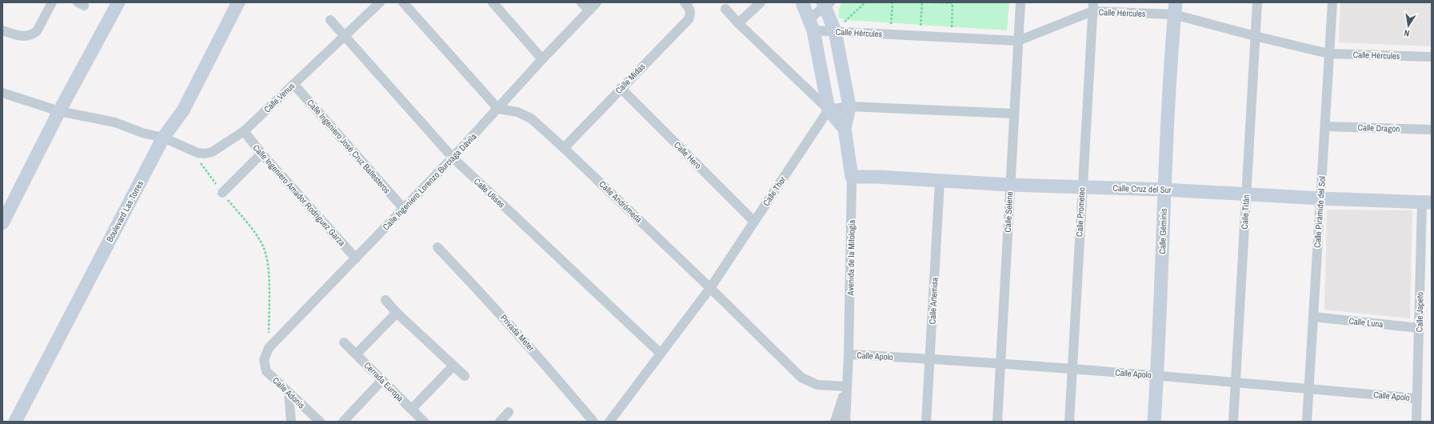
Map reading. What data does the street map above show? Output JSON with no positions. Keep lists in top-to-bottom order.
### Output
{
  "streets": {
    "street": [
      "Calle Hércules",
      "Calle Midas",
      "Calle Venus",
      "Calle Dragón",
      "Calle Ingeniero José Cruz Ballesteros",
      "Calle Hero",
      "Calle Ingeniero Lorenzo Burciaga Dávila",
      "Calle Cruz del Sur",
      "Calle Thor",
      "Calle Ulises",
      "Calle Ingeniero Amador Rodríguez Garza",
      "Calle Andrómeda",
      "Boulevard Las Torres",
      "Calle Selene",
      "Calle Prometeo",
      "Calle Titán",
      "Calle Pirámide del Sol",
      "Calle Géminis",
      "Avenida de la Mitología",
      "Calle Artemisa",
      "Calle Japeto",
      "Calle Luna",
      "Privada Meter",
      "Calle Apolo",
      "Cerrada Europa",
      "Calle Adonis"
    ]
  },
  "crossings": [
    ["Calle Hércules", "Calle Selene"],
    ["Calle Hércules", "Calle Prometeo"],
    ["Calle Hércules", "Calle Titán"],
    ["Calle Hércules", "Calle Pirámide del Sol"],
    ["Calle Hércules", "Calle Géminis"],
    ["Calle Hércules", "Avenida de la Mitología"],
    ["Calle Midas", "Calle Hero"],
    ["Calle Midas", "Calle Andrómeda"],
    ["Calle Venus", "Calle Ingeniero José Cruz Ballesteros"],
    ["Calle Venus", "Calle Ulises"],
    ["Calle Venus", "Calle Ingeniero Amador Rodríguez Garza"],
    ["Calle Venus", "Boulevard Las Torres"],
    ["Calle Dragón", "Calle Pirámide del Sol"],
    ["Calle Ingeniero José Cruz Ballesteros", "Calle Ingeniero Lorenzo Burciaga Dávila"],
    ["Calle Hero", "Calle Thor"],
    ["Calle Ingeniero Lorenzo Burciaga Dávila", "Calle Ulises"],
    ["Calle Ingeniero Lorenzo Burciaga Dávila", "Calle Ingeniero Amador Rodríguez Garza"],
    ["Calle Ingeniero Lorenzo Burciaga Dávila", "Calle Andrómeda"],
    ["Calle Ingeniero Lorenzo Burciaga Dávila", "Calle Adonis"],
    ["Calle Cruz del Sur", "Calle Selene"],
    ["Calle Cruz del Sur", "Calle Prometeo"],
    ["Calle Cruz del Sur", "Calle Titán"],
    ["Calle Cruz del Sur", "Calle Pirámide del Sol"],
    ["Calle Cruz del Sur", "Calle Géminis"],
    ["Calle Cruz del Sur", "Avenida de la Mitología"],
    ["Calle Cruz del Sur", "Calle Artemisa"],
    ["Calle Cruz del Sur", "Calle Japeto"],
    ["Calle Thor", "Calle Ulises"],
    ["Calle Thor", "Calle Andrómeda"],
    ["Calle Andrómeda", "Avenida de la Mitología"],
    ["Calle Selene", "Calle Apolo"],
    ["Calle Prometeo", "Calle Apolo"],
    ["Calle Titán", "Calle Apolo"],
    ["Calle Pirámide del Sol", "Calle Luna"],
    ["Calle Pirámide del Sol", "Calle Apolo"],
    ["Calle Géminis", "Calle Apolo"],
    ["Avenida de la Mitología", "Calle Apolo"],
    ["Calle Artemisa", "Calle Apolo"],
    ["Calle Japeto", "Calle Luna"],
    ["Calle Japeto", "Calle Apolo"]
  ],
  "north": "bottom"
}
